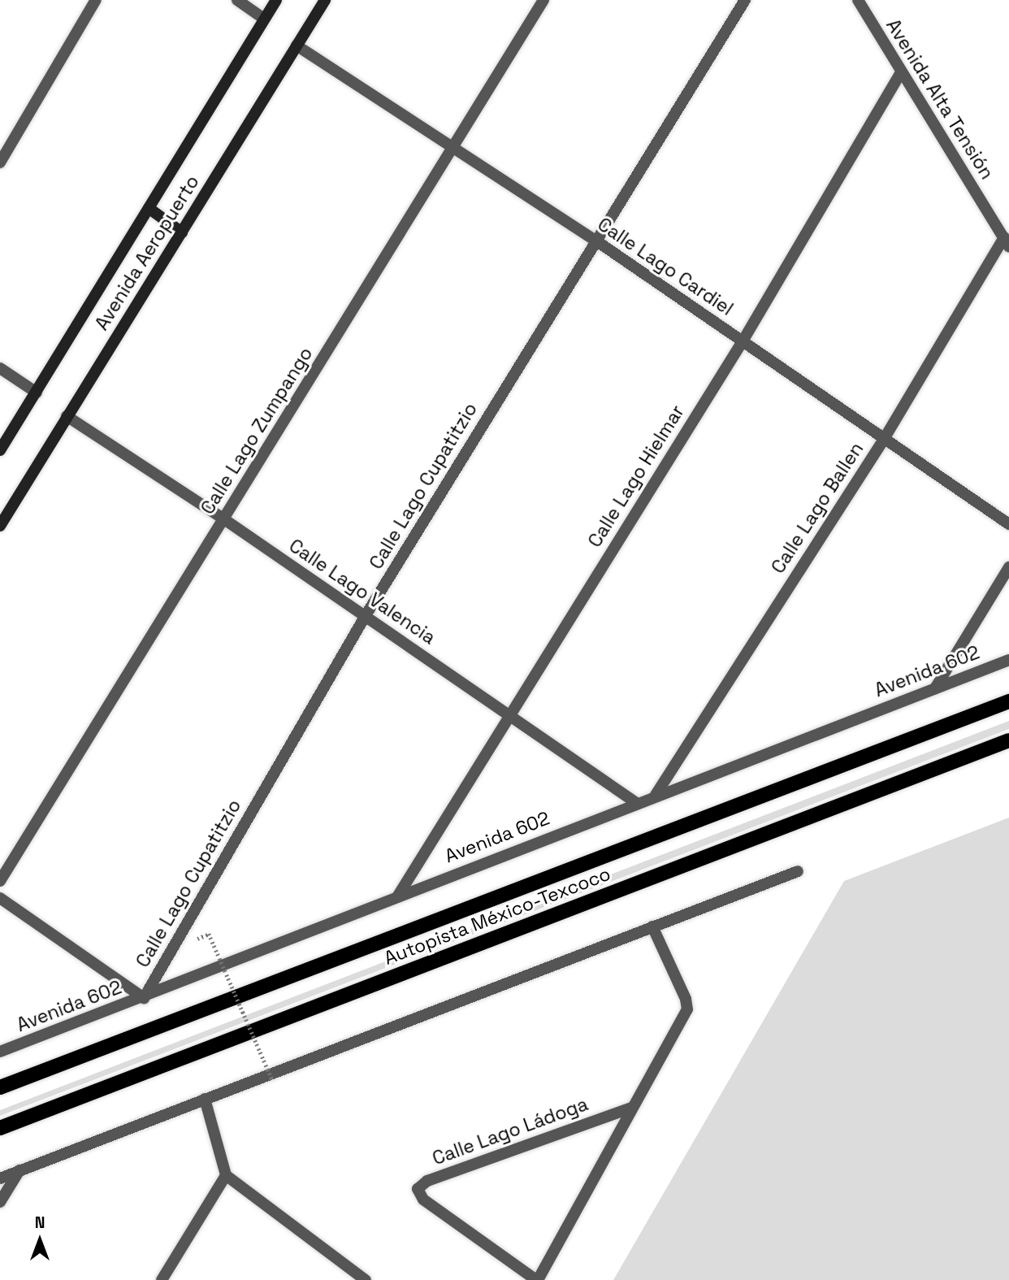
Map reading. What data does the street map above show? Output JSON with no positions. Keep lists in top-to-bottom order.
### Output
{
  "streets": {
    "main road": ["Avenida Aeropuerto", "Autopista México-Texcoco"],
    "street": [
      "Avenida Alta Tensión",
      "Calle Lago Cardiel",
      "Calle Lago Zumpango",
      "Calle Lago Hielmar",
      "Calle Lago Cupatitzio",
      "Calle Lago Ballen",
      "Calle Lago Valencia",
      "Avenida 602",
      "Calle Lago Ládoga"
    ]
  },
  "crossings": [
    ["Avenida Alta Tensión", "Calle Lago Hielmar"],
    ["Avenida Alta Tensión", "Calle Lago Ballen"],
    ["Avenida Aeropuerto", "Calle Lago Cardiel"],
    ["Avenida Aeropuerto", "Calle Lago Valencia"],
    ["Calle Lago Cardiel", "Calle Lago Zumpango"],
    ["Calle Lago Cardiel", "Calle Lago Hielmar"],
    ["Calle Lago Cardiel", "Calle Lago Cupatitzio"],
    ["Calle Lago Cardiel", "Calle Lago Ballen"],
    ["Calle Lago Zumpango", "Calle Lago Valencia"],
    ["Calle Lago Hielmar", "Calle Lago Valencia"],
    ["Calle Lago Hielmar", "Avenida 602"],
    ["Calle Lago Cupatitzio", "Calle Lago Valencia"],
    ["Calle Lago Cupatitzio", "Avenida 602"],
    ["Calle Lago Ballen", "Avenida 602"],
    ["Calle Lago Valencia", "Avenida 602"]
  ],
  "north": "top"
}
